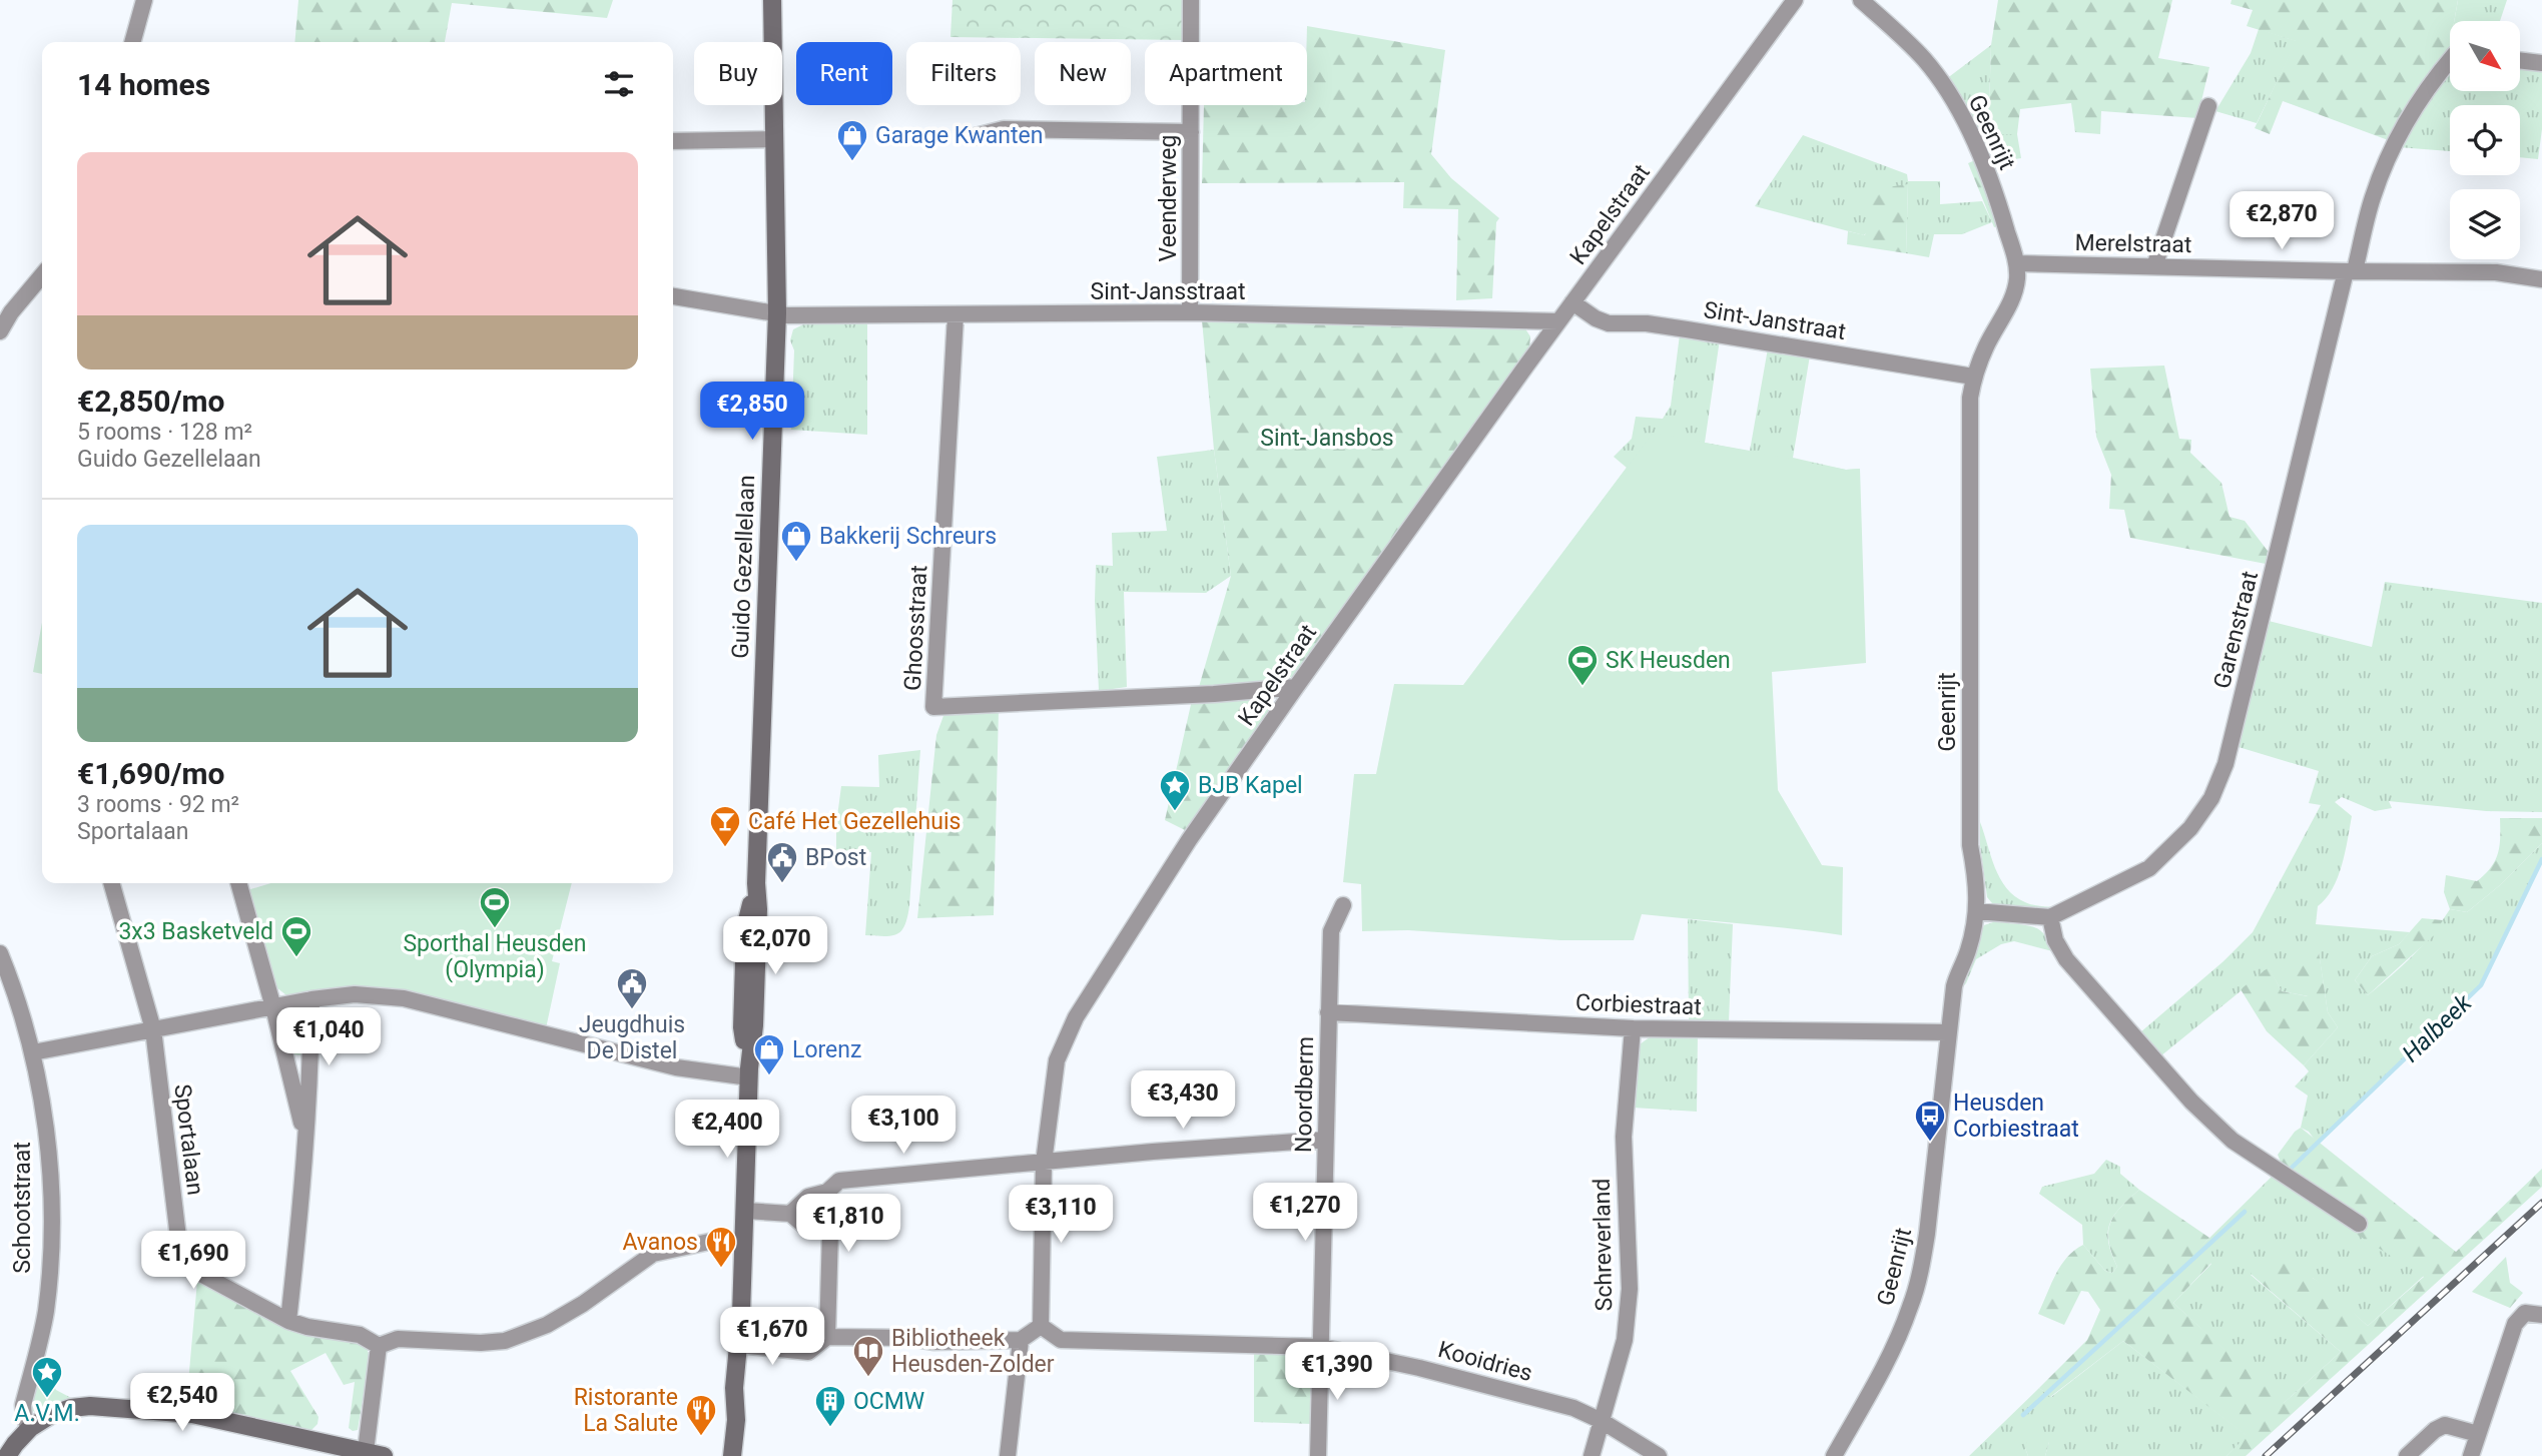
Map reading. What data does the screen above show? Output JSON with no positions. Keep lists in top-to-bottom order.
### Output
{
  "streets": {
    "main road": ["Guido Gezellelaan"],
    "street": [
      "Geenrijt",
      "Veenderweg",
      "Kapelstraat",
      "Merelstraat",
      "Sint-Jansstraat",
      "Sint-Janstraat",
      "Ghoosstraat",
      "Garenstraat",
      "Corbiestraat",
      "Noordberm",
      "Sportalaan",
      "Schootstraat",
      "Schreverland",
      "Kooidries"
    ]
  },
  "crossings": [
    ["Geenrijt", "Merelstraat"],
    ["Geenrijt", "Sint-Janstraat"],
    ["Geenrijt", "Corbiestraat"],
    ["Veenderweg", "Sint-Jansstraat"],
    ["Kapelstraat", "Sint-Jansstraat"],
    ["Kapelstraat", "Sint-Janstraat"],
    ["Kapelstraat", "Ghoosstraat"],
    ["Kapelstraat", "Kooidries"],
    ["Merelstraat", "Garenstraat"],
    ["Sint-Jansstraat", "Guido Gezellelaan"],
    ["Sint-Jansstraat", "Ghoosstraat"],
    ["Corbiestraat", "Noordberm"],
    ["Corbiestraat", "Schreverland"],
    ["Noordberm", "Kooidries"],
    ["Schreverland", "Kooidries"]
  ],
  "water": ["Halbeek"],
  "parks": ["Sint-Jansbos"],
  "places": {
    "shop": ["Garage Kwanten", "Bakkerij Schreurs", "Lorenz"],
    "sports": ["SK Heusden", "Sporthal Heusden (Olympia)", "3x3 Basketveld"],
    "place": ["BJB Kapel", "A.V.M."],
    "bar": ["Café Het Gezellehuis"],
    "public building": ["BPost", "Jeugdhuis De Distel"],
    "bus stop": ["Heusden Corbiestraat"],
    "restaurant": ["Avanos", "Ristorante La Salute"],
    "library": ["Bibliotheek Heusden-Zolder"],
    "building": ["OCMW"]
  },
  "north": "bottom right",
  "page": {
    "chip": [
      "Buy",
      "Rent",
      "Filters",
      "New",
      "Apartment"
    ],
    "heading": "14 homes",
    "list": [
      {
        "name": "€2,850/mo",
        "note": "5 rooms · 128 m² · Guido Gezellelaan"
      },
      {
        "name": "€1,690/mo",
        "note": "3 rooms · 92 m² · Sportalaan"
      }
    ],
    "price": [
      "€2,870",
      "€2,850",
      "€2,070",
      "€1,040",
      "€3,430",
      "€3,100",
      "€2,400",
      "€1,270",
      "€3,110",
      "€1,810",
      "€1,690",
      "€1,670",
      "€1,390",
      "€2,540"
    ]
  }
}
